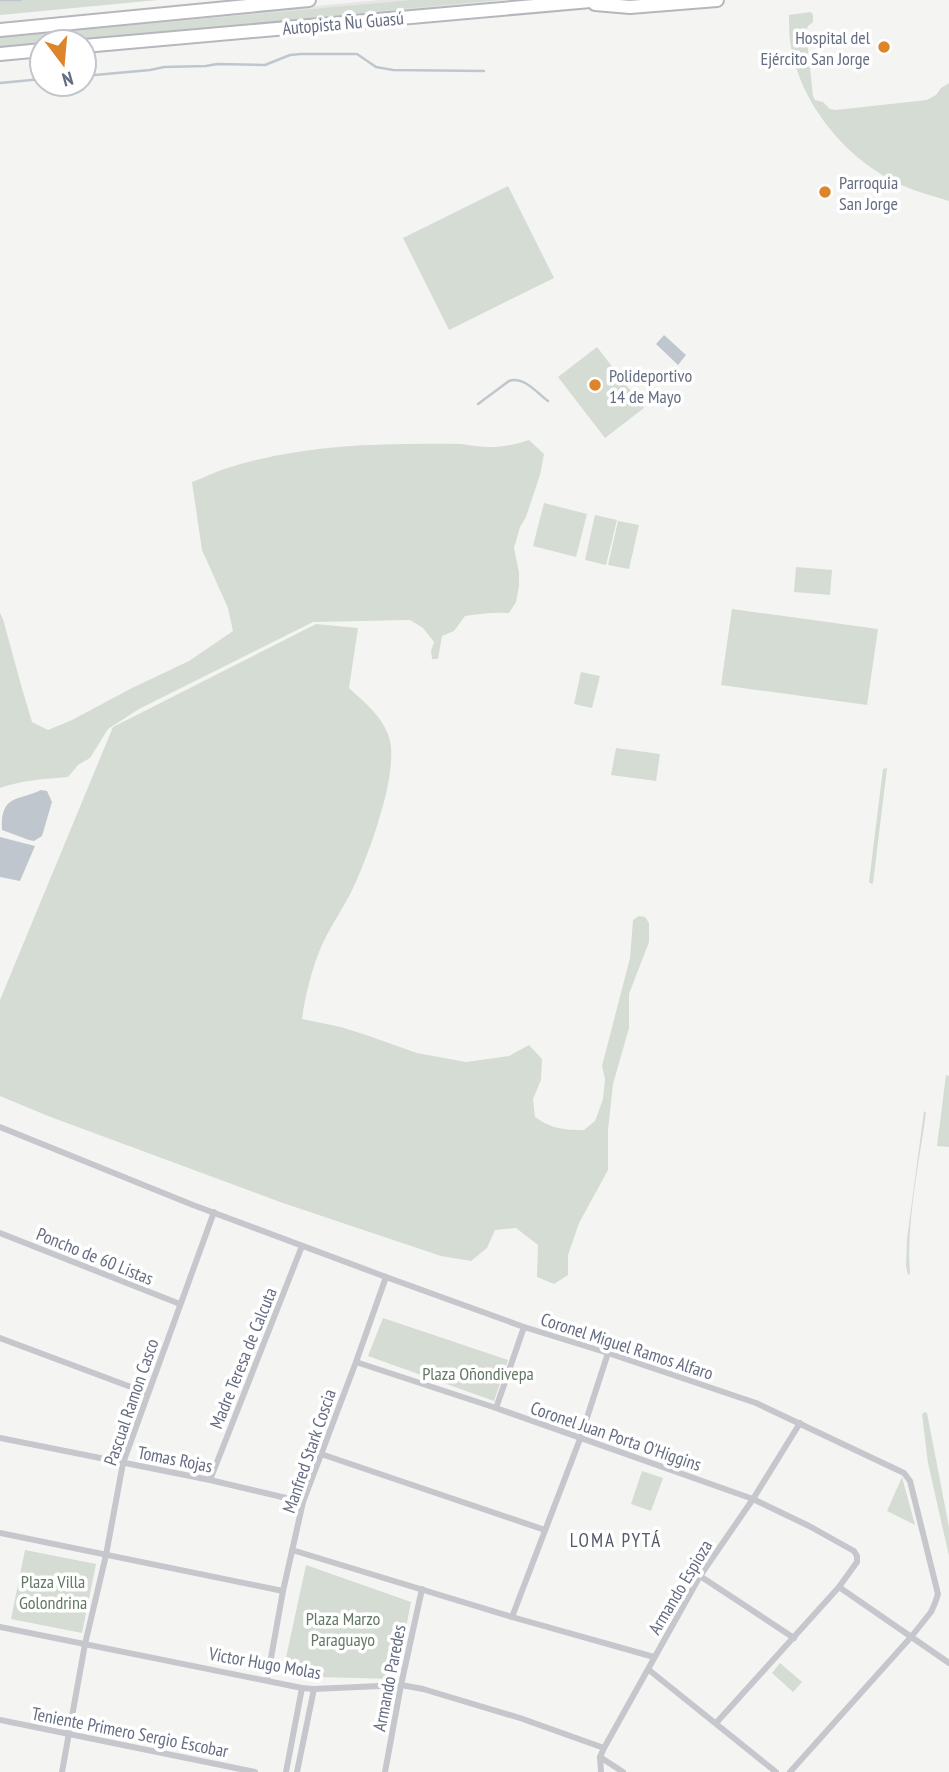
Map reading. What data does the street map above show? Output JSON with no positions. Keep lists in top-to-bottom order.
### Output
{
  "streets": {
    "highway": ["Autopista Ñu Guasú"],
    "street": [
      "Poncho de 60 Listas",
      "Coronel Miguel Ramos Alfaro",
      "Madre Teresa de Calcuta",
      "Pascual Ramon Casco",
      "Coronel Juan Porta O'Higgins",
      "Manfred Stark Coscia",
      "Tomas Rojas",
      "Armando Espioza",
      "Victor Hugo Molas",
      "Armando Paredes",
      "Teniente Primero Sergio Escobar"
    ]
  },
  "crossings": [
    ["Poncho de 60 Listas", "Pascual Ramon Casco"],
    ["Coronel Miguel Ramos Alfaro", "Madre Teresa de Calcuta"],
    ["Coronel Miguel Ramos Alfaro", "Pascual Ramon Casco"],
    ["Coronel Miguel Ramos Alfaro", "Manfred Stark Coscia"],
    ["Coronel Miguel Ramos Alfaro", "Armando Espioza"],
    ["Madre Teresa de Calcuta", "Tomas Rojas"],
    ["Pascual Ramon Casco", "Tomas Rojas"],
    ["Pascual Ramon Casco", "Victor Hugo Molas"],
    ["Pascual Ramon Casco", "Teniente Primero Sergio Escobar"],
    ["Coronel Juan Porta O'Higgins", "Manfred Stark Coscia"],
    ["Coronel Juan Porta O'Higgins", "Armando Espioza"],
    ["Manfred Stark Coscia", "Tomas Rojas"],
    ["Manfred Stark Coscia", "Victor Hugo Molas"],
    ["Armando Espioza", "Victor Hugo Molas"],
    ["Victor Hugo Molas", "Armando Paredes"]
  ],
  "districts": ["LOMA PYTÁ"],
  "parks": ["Plaza Oñondivepa", "Plaza Villa Golondrina", "Plaza Marzo Paraguayo"],
  "places": ["Hospital del Ejército San Jorge", "Parroquia San Jorge", "Polideportivo 14 de Mayo"],
  "north": "bottom"
}
